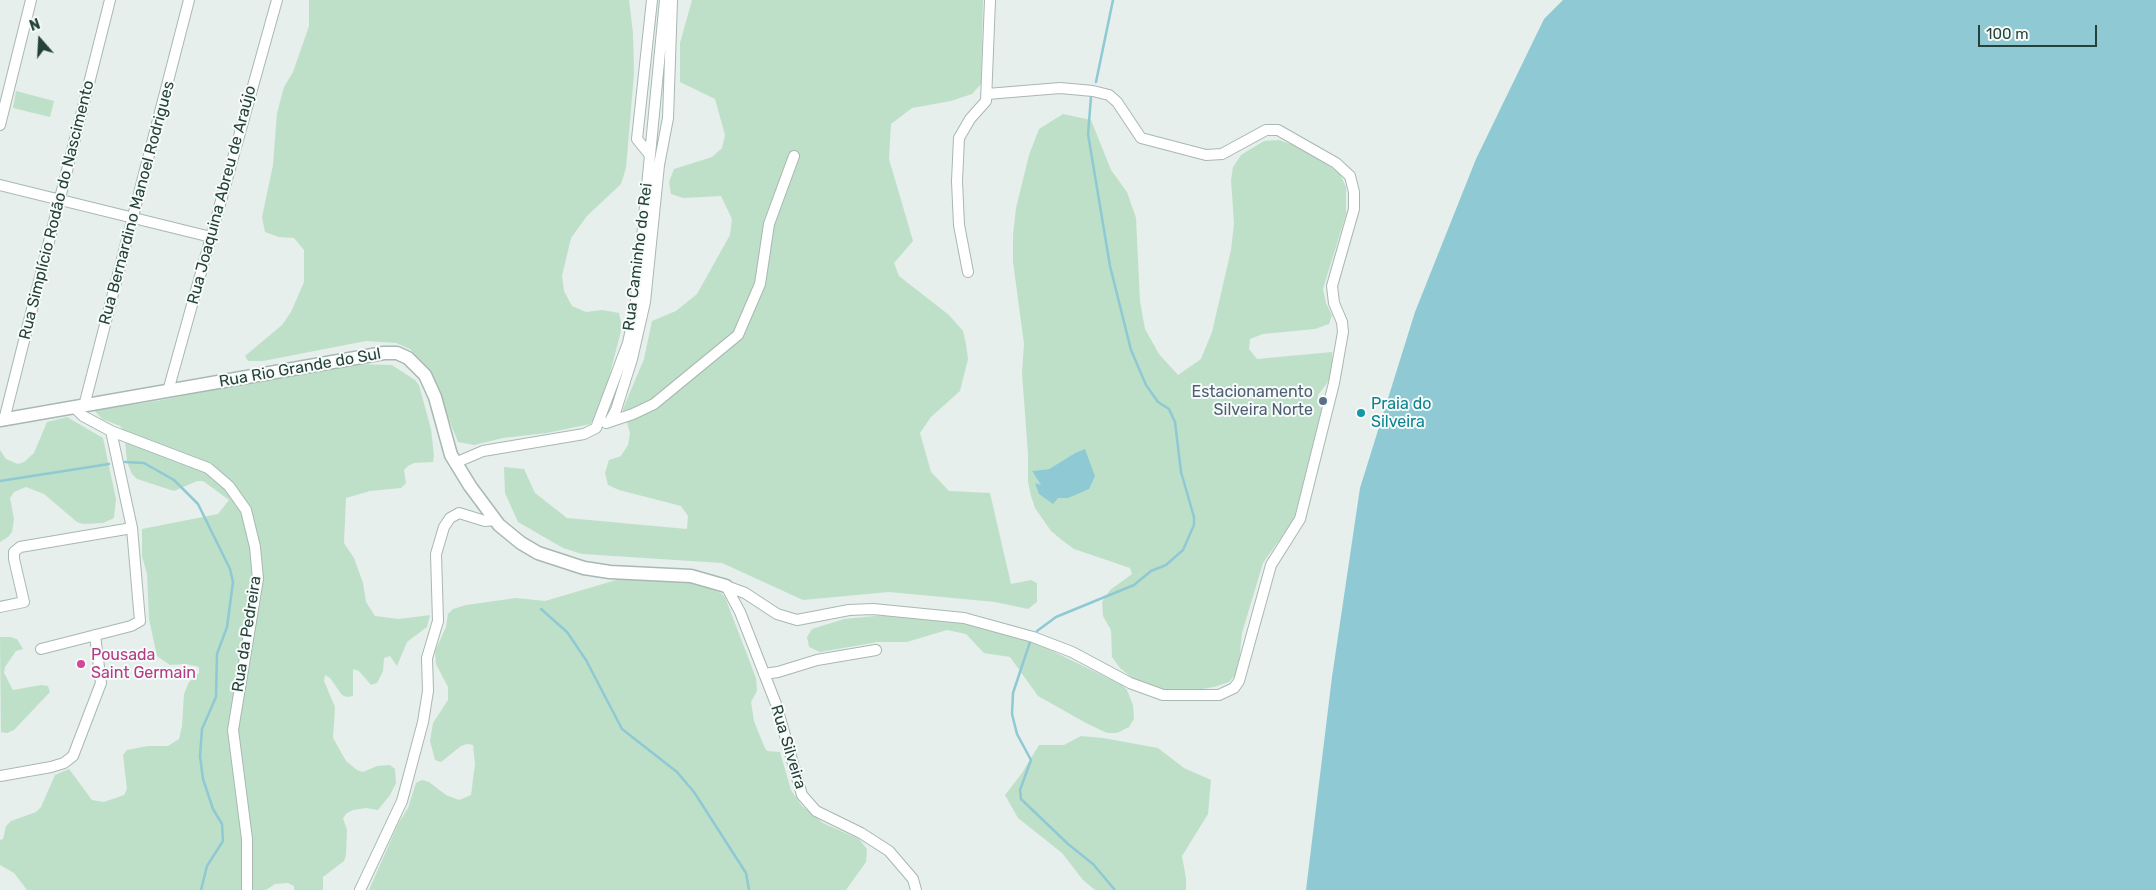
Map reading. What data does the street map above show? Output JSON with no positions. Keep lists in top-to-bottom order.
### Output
{
  "streets": {
    "street": [
      "Rua Joaquina Abreu de Araújo",
      "Rua Bernardino Manoel Rodrigues",
      "Rua Simplício Rodão do Nascimento",
      "Rua Caminho do Rei",
      "Rua Rio Grande do Sul",
      "Rua da Pedreira",
      "Rua Silveira"
    ]
  },
  "crossings": [
    ["Rua Joaquina Abreu de Araújo", "Rua Rio Grande do Sul"],
    ["Rua Bernardino Manoel Rodrigues", "Rua Rio Grande do Sul"],
    ["Rua Bernardino Manoel Rodrigues", "Rua da Pedreira"],
    ["Rua Simplício Rodão do Nascimento", "Rua Rio Grande do Sul"],
    ["Rua Rio Grande do Sul", "Rua da Pedreira"],
    ["Rua Rio Grande do Sul", "Rua Silveira"]
  ],
  "places": ["Estacionamento Silveira Norte", "Praia do Silveira", "Pousada Saint Germain"],
  "scale_bar": "100 m",
  "north": "top"
}
